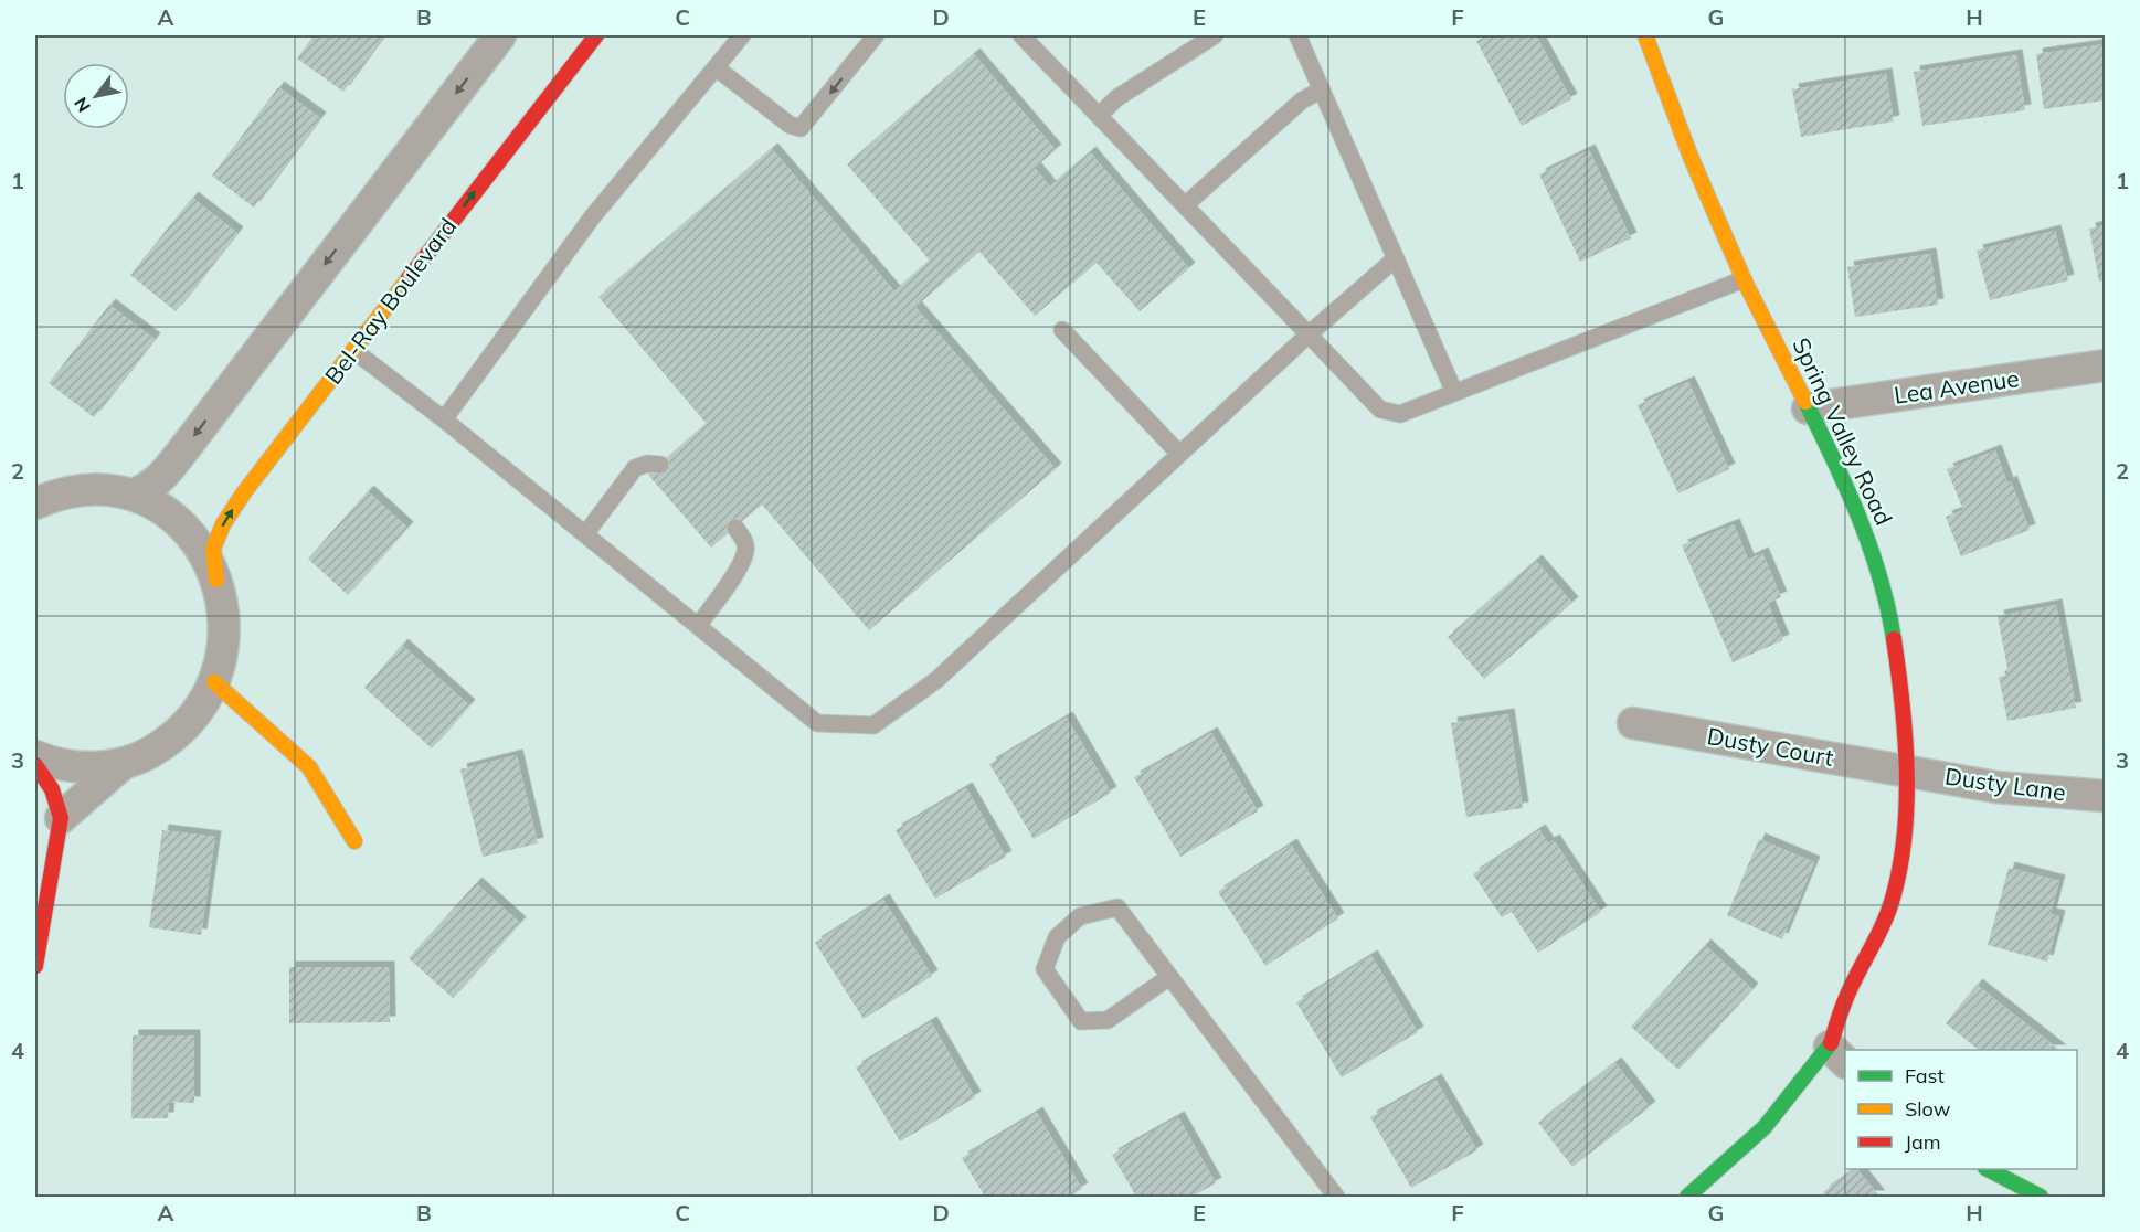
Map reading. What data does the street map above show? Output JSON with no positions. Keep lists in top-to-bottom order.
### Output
{
  "streets": {
    "street": [
      "Bel-Ray Boulevard",
      "Lea Avenue",
      "Spring Valley Road",
      "Dusty Court",
      "Dusty Lane"
    ]
  },
  "crossings": [
    ["Lea Avenue", "Spring Valley Road"],
    ["Spring Valley Road", "Dusty Court"],
    ["Spring Valley Road", "Dusty Lane"],
    ["Dusty Court", "Dusty Lane"]
  ],
  "legend": ["Fast", "Slow", "Jam"],
  "north": "bottom left",
  "grid": {
    "columns": [
      "A",
      "B",
      "C",
      "D",
      "E",
      "F",
      "G",
      "H"
    ],
    "rows": [
      "1",
      "2",
      "3",
      "4"
    ]
  }
}
